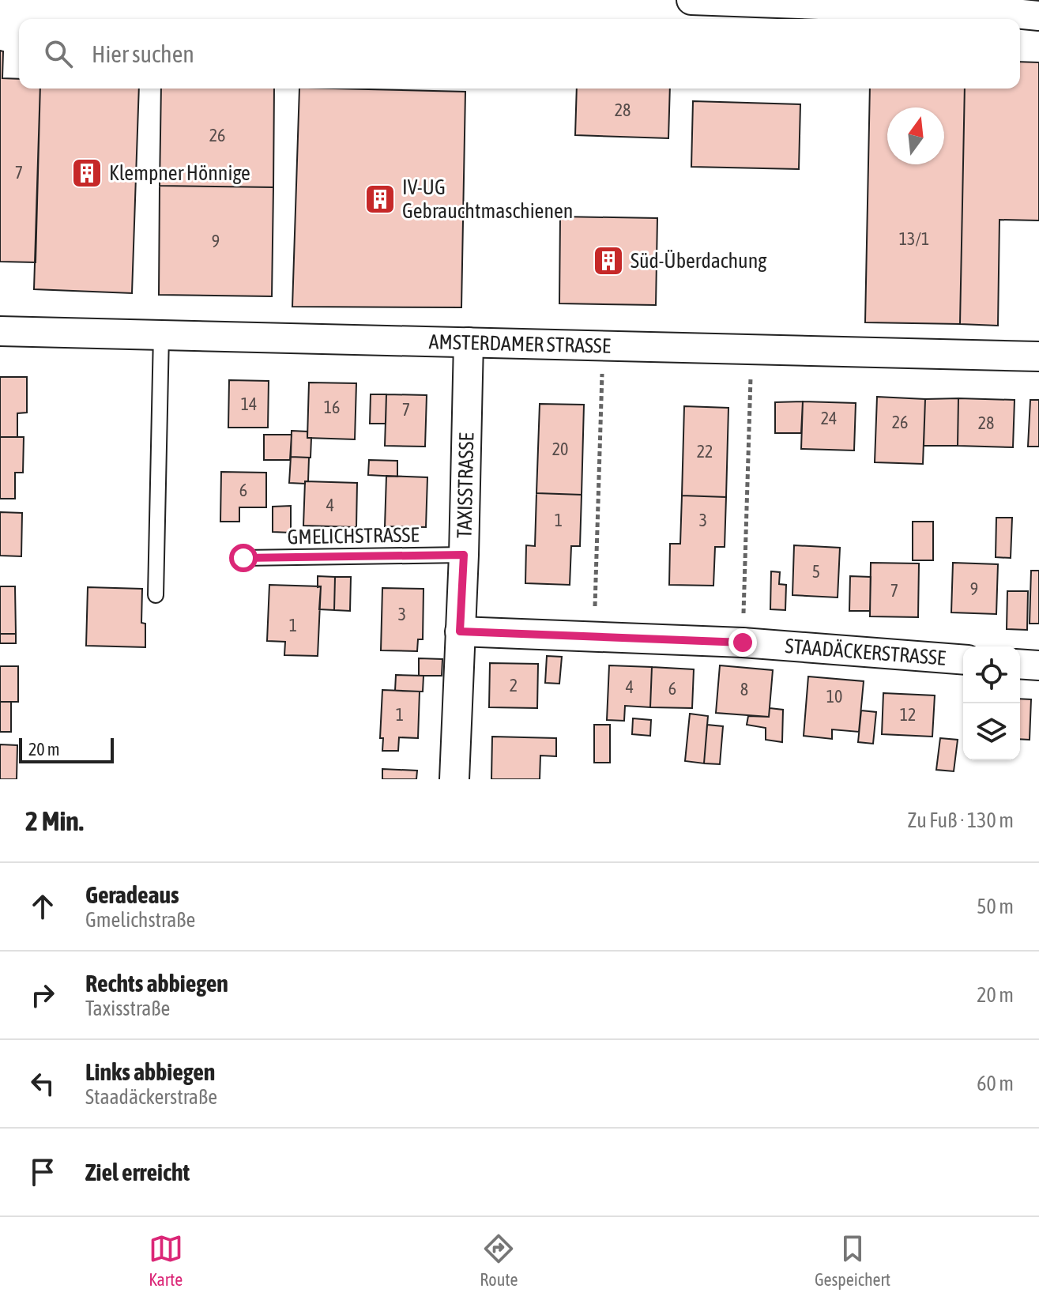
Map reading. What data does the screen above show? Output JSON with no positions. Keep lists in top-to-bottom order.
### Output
{
  "streets": {
    "street": ["AMSTERDAMER STRASSE", "TAXISSTRASSE", "STAADÄCKERSTRASSE"],
    "lane": ["GMELICHSTRASSE"]
  },
  "crossings": [
    ["AMSTERDAMER STRASSE", "TAXISSTRASSE"],
    ["TAXISSTRASSE", "GMELICHSTRASSE"],
    ["TAXISSTRASSE", "STAADÄCKERSTRASSE"]
  ],
  "places": {
    "building": ["Klempner Hönnige", "IV-UG Gebrauchtmaschienen", "Süd-Überdachung"]
  },
  "house_numbers": [
    "28",
    "26",
    "7",
    "13/1",
    "9",
    "14",
    "16",
    "7",
    "24",
    "26",
    "28",
    "20",
    "22",
    "6",
    "4",
    "1",
    "3",
    "5",
    "9",
    "7",
    "3",
    "1",
    "2",
    "4",
    "6",
    "8",
    "10",
    "1",
    "12"
  ],
  "scale_bar": "20 m",
  "north": "top",
  "page": {
    "search": "Hier suchen",
    "scale": "20 m",
    "heading": ["2 Min.", "Zu Fuß · 130 m"],
    "list": [
      ["Geradeaus", "Gmelichstraße", "50 m"],
      ["Rechts abbiegen", "Taxisstraße", "20 m"],
      ["Links abbiegen", "Staadäckerstraße", "60 m"],
      "Ziel erreicht"
    ],
    "nav": ["Karte", "Route", "Gespeichert"]
  }
}
